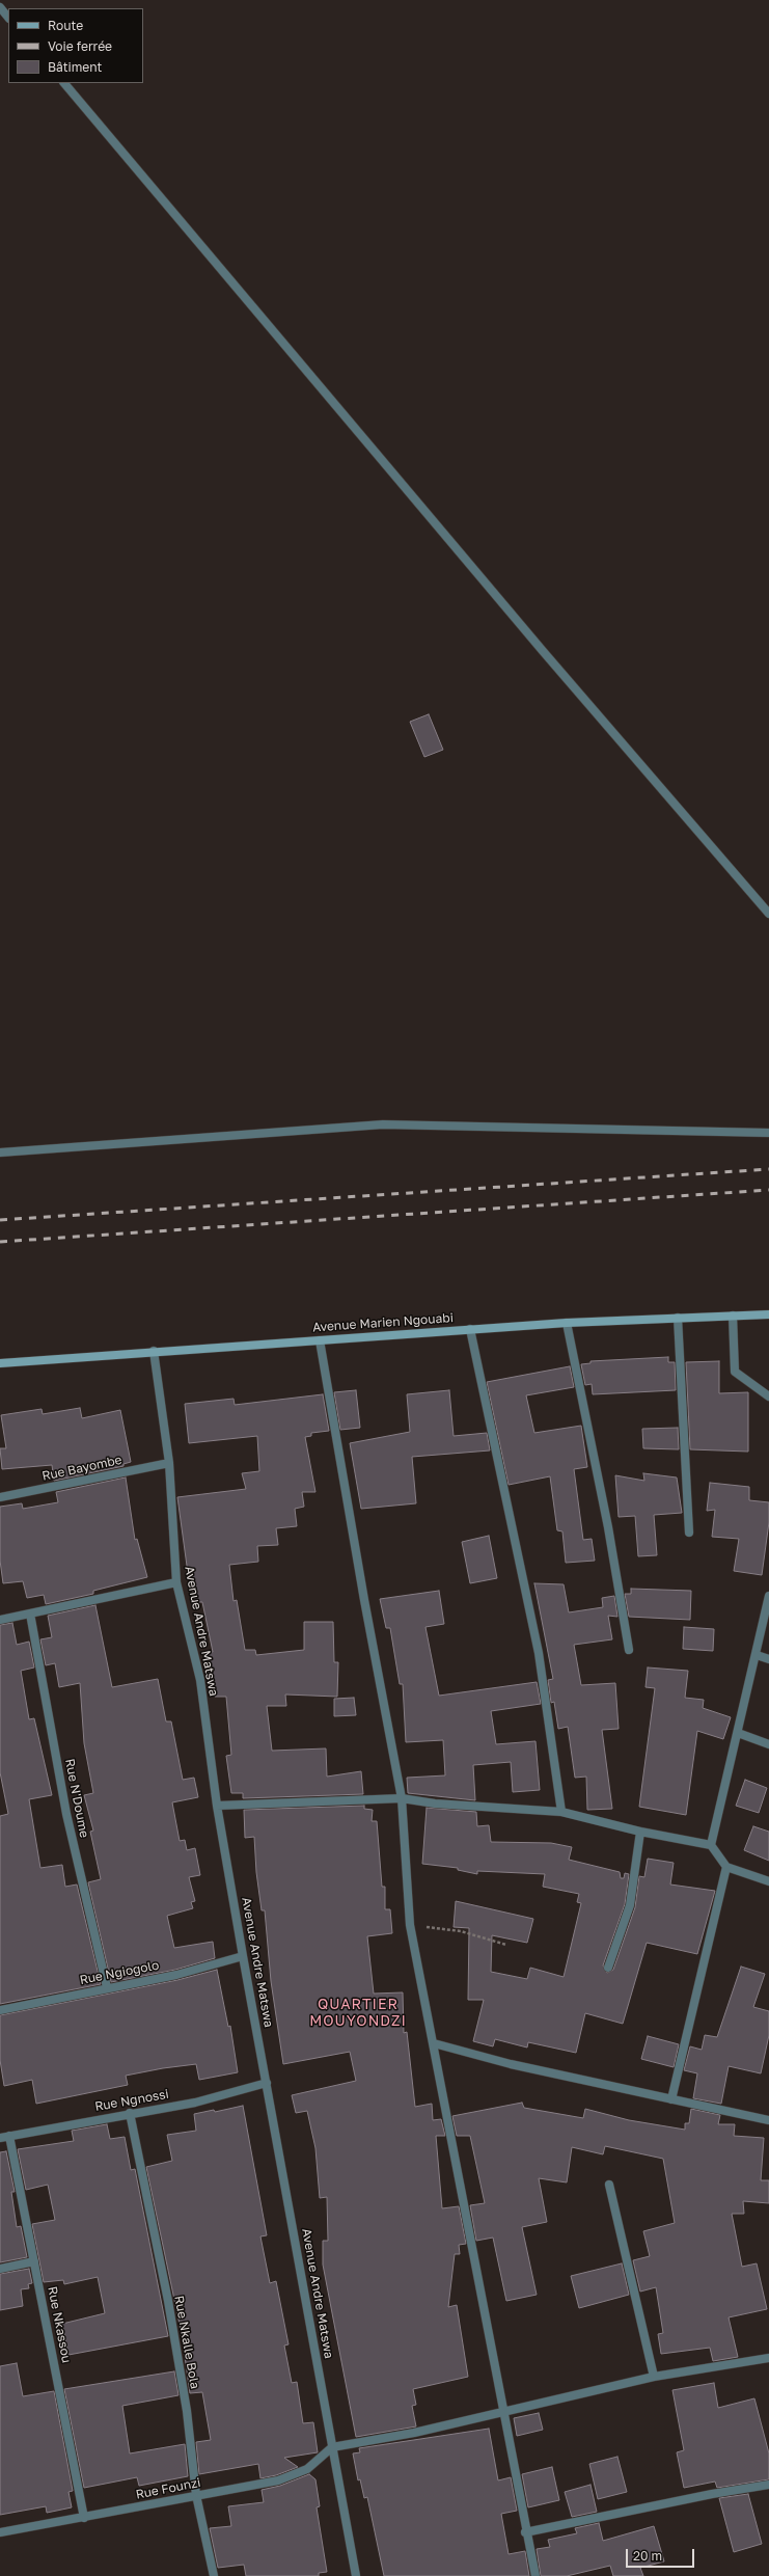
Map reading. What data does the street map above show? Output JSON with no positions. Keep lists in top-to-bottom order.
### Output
{
  "streets": {
    "street": [
      "Avenue Marien Ngouabi",
      "Rue Bayombe",
      "Avenue Andre Matswa",
      "Rue N'Doume",
      "Rue Ngiogolo",
      "Rue Ngnossi",
      "Rue Nkassou",
      "Rue Nkalle Bola",
      "Rue Founzi"
    ]
  },
  "crossings": [
    ["Avenue Marien Ngouabi", "Avenue Andre Matswa"],
    ["Rue Bayombe", "Avenue Andre Matswa"],
    ["Avenue Andre Matswa", "Rue Ngiogolo"],
    ["Avenue Andre Matswa", "Rue Ngnossi"],
    ["Avenue Andre Matswa", "Rue Founzi"],
    ["Rue N'Doume", "Rue Ngiogolo"],
    ["Rue Ngnossi", "Rue Nkassou"],
    ["Rue Ngnossi", "Rue Nkalle Bola"],
    ["Rue Nkassou", "Rue Founzi"],
    ["Rue Nkalle Bola", "Rue Founzi"]
  ],
  "districts": ["QUARTIER MOUYONDZI"],
  "legend": ["Route", "Voie ferrée", "Bâtiment"],
  "scale_bar": "20 m"
}
